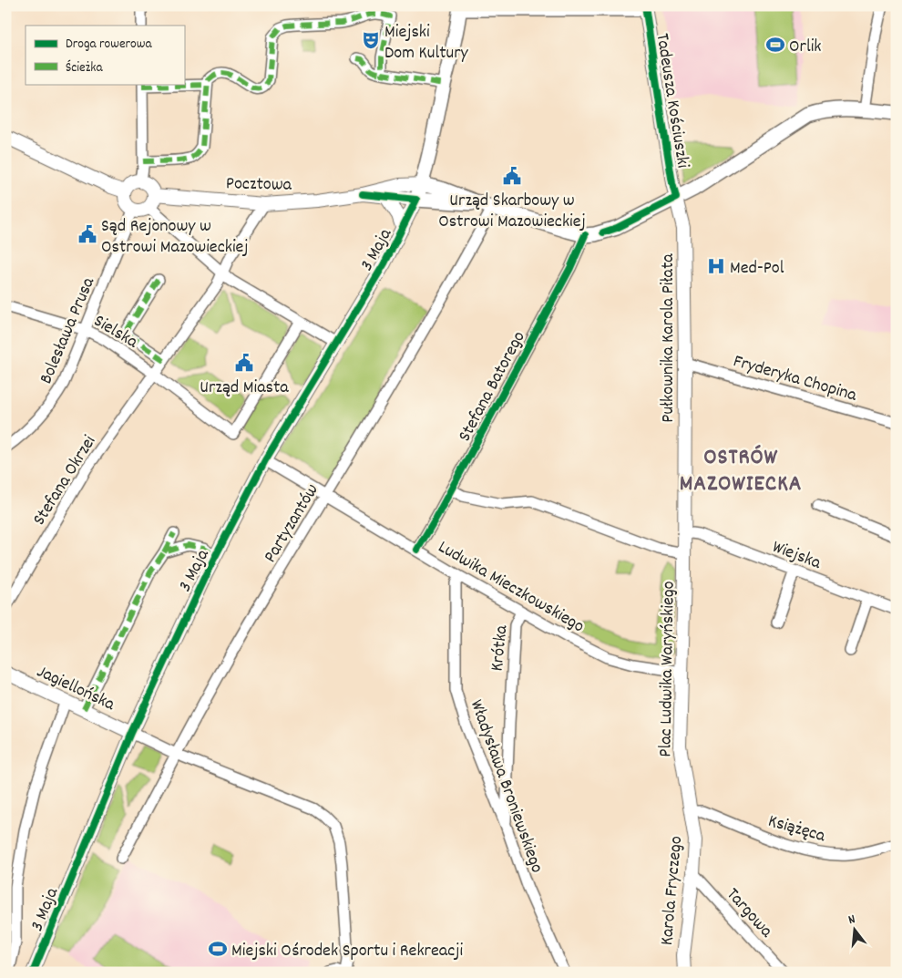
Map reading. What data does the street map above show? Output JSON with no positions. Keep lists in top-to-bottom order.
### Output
{
  "streets": {
    "main road": ["3 Maja"],
    "street": [
      "Tadeusza Kościuszki",
      "Pocztowa",
      "Bolesława Prusa",
      "Sielska",
      "Pułkownika Karola Piłata",
      "Fryderyka Chopina",
      "Stefana Batorego",
      "Stefana Okrzei",
      "Partyzantów",
      "Wiejska",
      "Ludwika Mieczkowskiego",
      "Krótka",
      "Plac Ludwika Waryńskiego",
      "Jagiellońska",
      "Władysława Broniewskiego",
      "Książęca",
      "Karola Fryczego",
      "Targowa"
    ]
  },
  "crossings": [
    ["Tadeusza Kościuszki", "Pułkownika Karola Piłata"],
    ["Pocztowa", "3 Maja"],
    ["Pocztowa", "Bolesława Prusa"],
    ["Pocztowa", "Stefana Okrzei"],
    ["3 Maja", "Ludwika Mieczkowskiego"],
    ["3 Maja", "Jagiellońska"],
    ["Bolesława Prusa", "Sielska"],
    ["Sielska", "Stefana Okrzei"],
    ["Pułkownika Karola Piłata", "Fryderyka Chopina"],
    ["Pułkownika Karola Piłata", "Wiejska"],
    ["Pułkownika Karola Piłata", "Plac Ludwika Waryńskiego"],
    ["Stefana Batorego", "Ludwika Mieczkowskiego"],
    ["Partyzantów", "Ludwika Mieczkowskiego"],
    ["Wiejska", "Plac Ludwika Waryńskiego"],
    ["Ludwika Mieczkowskiego", "Krótka"],
    ["Ludwika Mieczkowskiego", "Plac Ludwika Waryńskiego"],
    ["Ludwika Mieczkowskiego", "Władysława Broniewskiego"],
    ["Krótka", "Władysława Broniewskiego"],
    ["Plac Ludwika Waryńskiego", "Książęca"],
    ["Plac Ludwika Waryńskiego", "Karola Fryczego"],
    ["Książęca", "Karola Fryczego"],
    ["Karola Fryczego", "Targowa"]
  ],
  "districts": ["OSTRÓW MAZOWIECKA"],
  "places": {
    "theatre": ["Miejski Dom Kultury"],
    "sports": ["Orlik", "Miejski Ośrodek Sportu i Rekreacji"],
    "public building": ["Urząd Skarbowy w Ostrowi Mazowieckiej", "Sąd Rejonowy w Ostrowi Mazowieckiej", "Urząd Miasta"],
    "hospital": ["Med-Pol"]
  },
  "legend": ["Droga rowerowa", "Ścieżka"],
  "north": "top"
}
